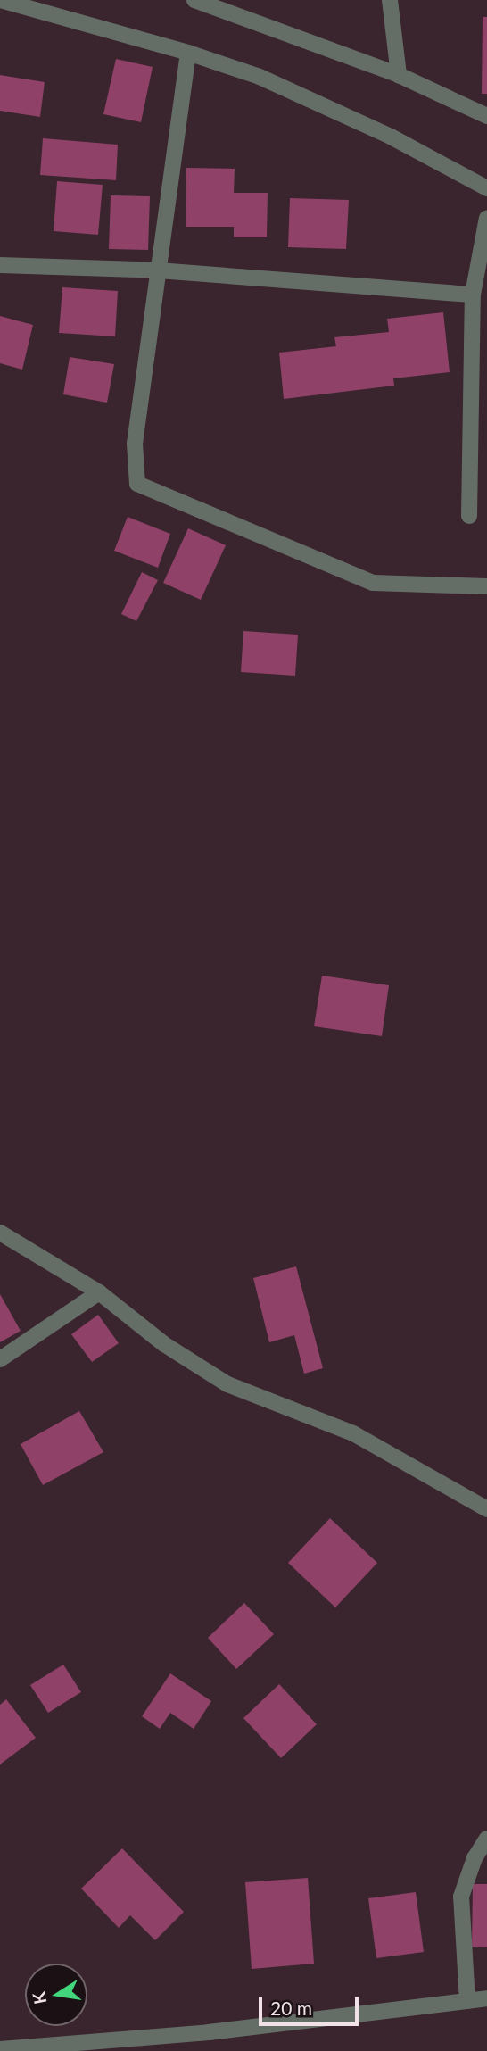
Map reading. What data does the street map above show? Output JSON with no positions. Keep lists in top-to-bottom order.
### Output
{
  "scale_bar": "20 m",
  "north": "left"
}
